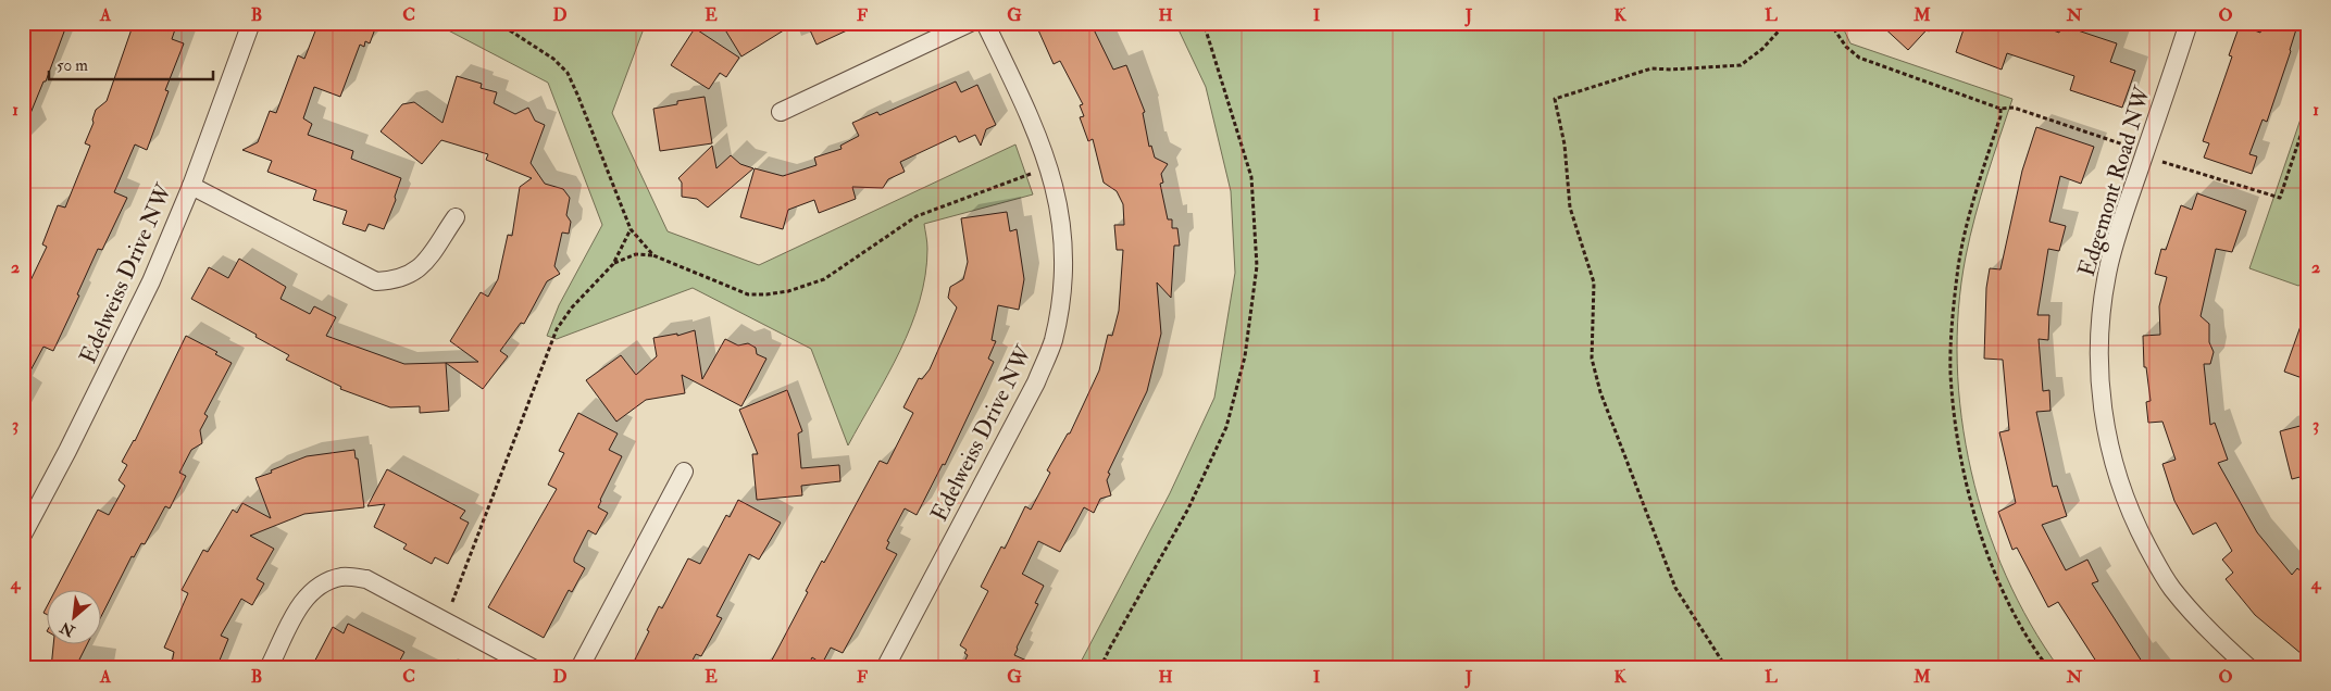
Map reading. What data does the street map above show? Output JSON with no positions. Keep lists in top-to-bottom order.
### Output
{
  "streets": {
    "street": ["Edgemont Road NW", "Edelweiss Drive NW"]
  },
  "scale_bar": "50 m",
  "north": "bottom left",
  "grid": {
    "columns": [
      "A",
      "B",
      "C",
      "D",
      "E",
      "F",
      "G",
      "H",
      "I",
      "J",
      "K",
      "L",
      "M",
      "N",
      "O"
    ],
    "rows": [
      "1",
      "2",
      "3",
      "4"
    ]
  }
}
